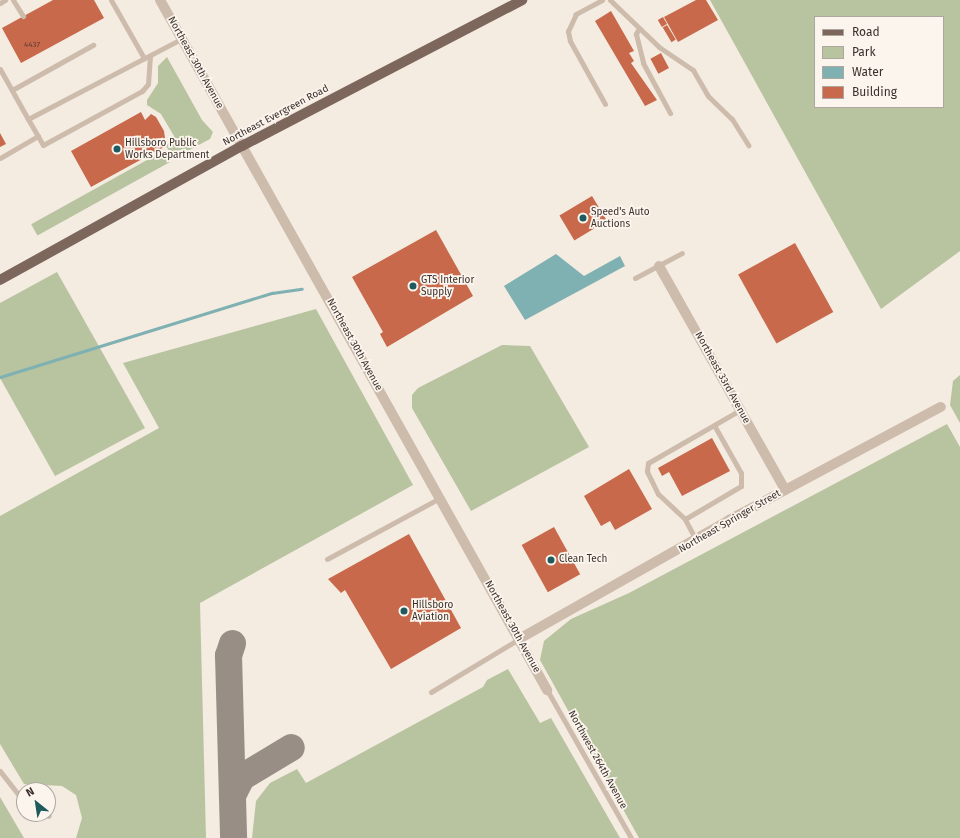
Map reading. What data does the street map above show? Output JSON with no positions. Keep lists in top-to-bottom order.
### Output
{
  "streets": {
    "main road": ["Northeast Evergreen Road"],
    "street": ["Northeast 30th Avenue", "Northeast 33rd Avenue", "Northeast Springer Street"],
    "lane": ["Northwest 264th Avenue"]
  },
  "crossings": [
    ["Northeast 30th Avenue", "Northeast Evergreen Road"],
    ["Northeast 30th Avenue", "Northeast Springer Street"],
    ["Northeast 30th Avenue", "Northwest 264th Avenue"],
    ["Northeast 33rd Avenue", "Northeast Springer Street"]
  ],
  "places": [
    "Hillsboro Public Works Department",
    "Speed's Auto Auctions",
    "GTS Interior Supply",
    "Clean Tech",
    "Hillsboro Aviation"
  ],
  "house_numbers": ["4437"],
  "legend": [
    "Road",
    "Park",
    "Water",
    "Building"
  ],
  "north": "top left"
}
